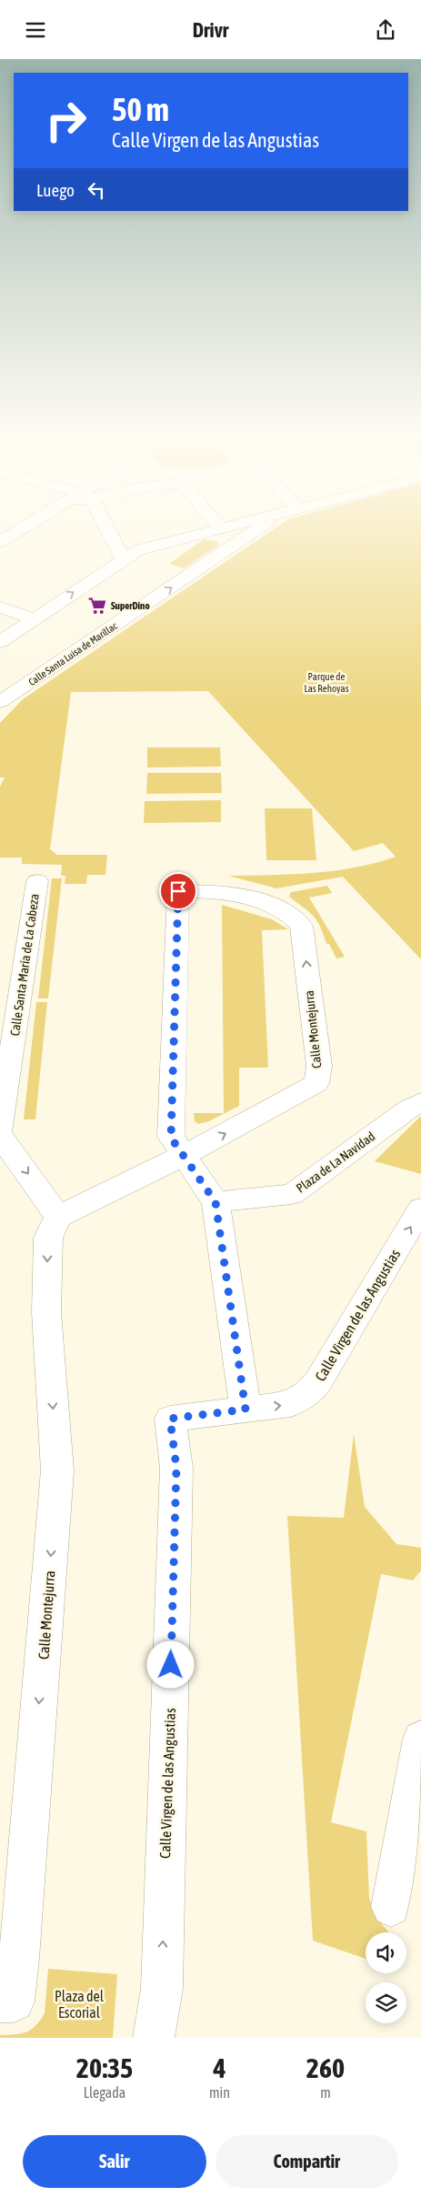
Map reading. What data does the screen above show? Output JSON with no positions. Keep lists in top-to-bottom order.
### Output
{
  "streets": {
    "street": [
      "Calle Santa Luisa de Marillac",
      "Calle Santa María de La Cabeza",
      "Calle Montejurra",
      "Plaza de La Navidad",
      "Calle Virgen de las Angustias"
    ]
  },
  "one_way": ["Calle Virgen de las Angustias"],
  "parks": ["Parque de Las Rehoyas", "Plaza del Escorial"],
  "places": {
    "supermarket": ["SuperDino"]
  },
  "page": {
    "header": "Drivr",
    "turn": ["50 m", "Calle Virgen de las Angustias"],
    "then": "Luego",
    "eta": [
      "20:35",
      "Llegada",
      "4",
      "min",
      "260",
      "m"
    ],
    "buttons": ["Salir", "Compartir"]
  }
}
